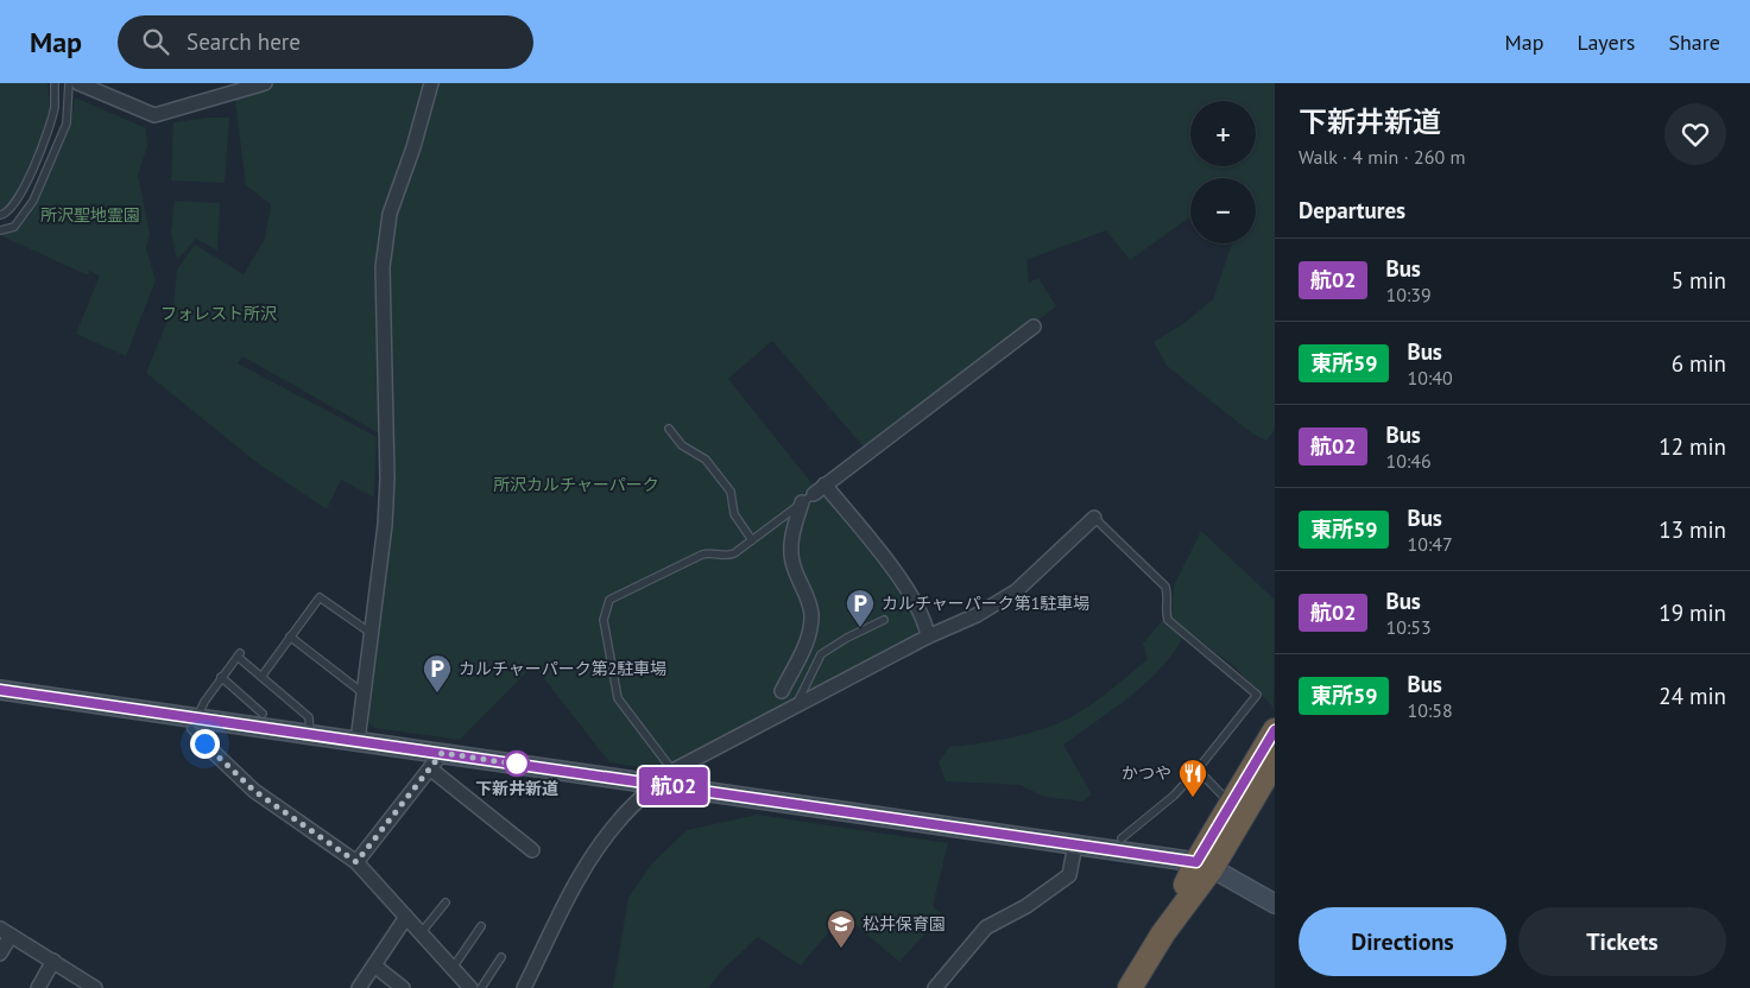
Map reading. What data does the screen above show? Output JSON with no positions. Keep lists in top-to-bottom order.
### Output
{
  "parks": ["所沢聖地霊園", "フォレスト所沢", "所沢カルチャーパーク"],
  "places": {
    "parking": ["カルチャーパーク第1駐車場", "カルチャーパーク第2駐車場"],
    "other": ["下新井新道"],
    "restaurant": ["かつや"],
    "school or university": ["松井保育園"]
  },
  "lines": ["bus line 航02"],
  "page": {
    "header": "Map",
    "search": "Search here",
    "nav": ["Map", "Layers", "Share"],
    "on_map": "航02",
    "heading": [
      ["下新井新道", "Walk · 4 min · 260 m"],
      "Departures"
    ],
    "map_buttons": ["+", "−"],
    "list": [
      {
        "mark": "航02",
        "name": "Bus",
        "note": "10:39",
        "value": "5 min"
      },
      {
        "mark": "東所59",
        "name": "Bus",
        "note": "10:40",
        "value": "6 min"
      },
      {
        "mark": "航02",
        "name": "Bus",
        "note": "10:46",
        "value": "12 min"
      },
      {
        "mark": "東所59",
        "name": "Bus",
        "note": "10:47",
        "value": "13 min"
      },
      {
        "mark": "航02",
        "name": "Bus",
        "note": "10:53",
        "value": "19 min"
      },
      {
        "mark": "東所59",
        "name": "Bus",
        "note": "10:58",
        "value": "24 min"
      }
    ],
    "buttons": ["Directions", "Tickets"]
  }
}
